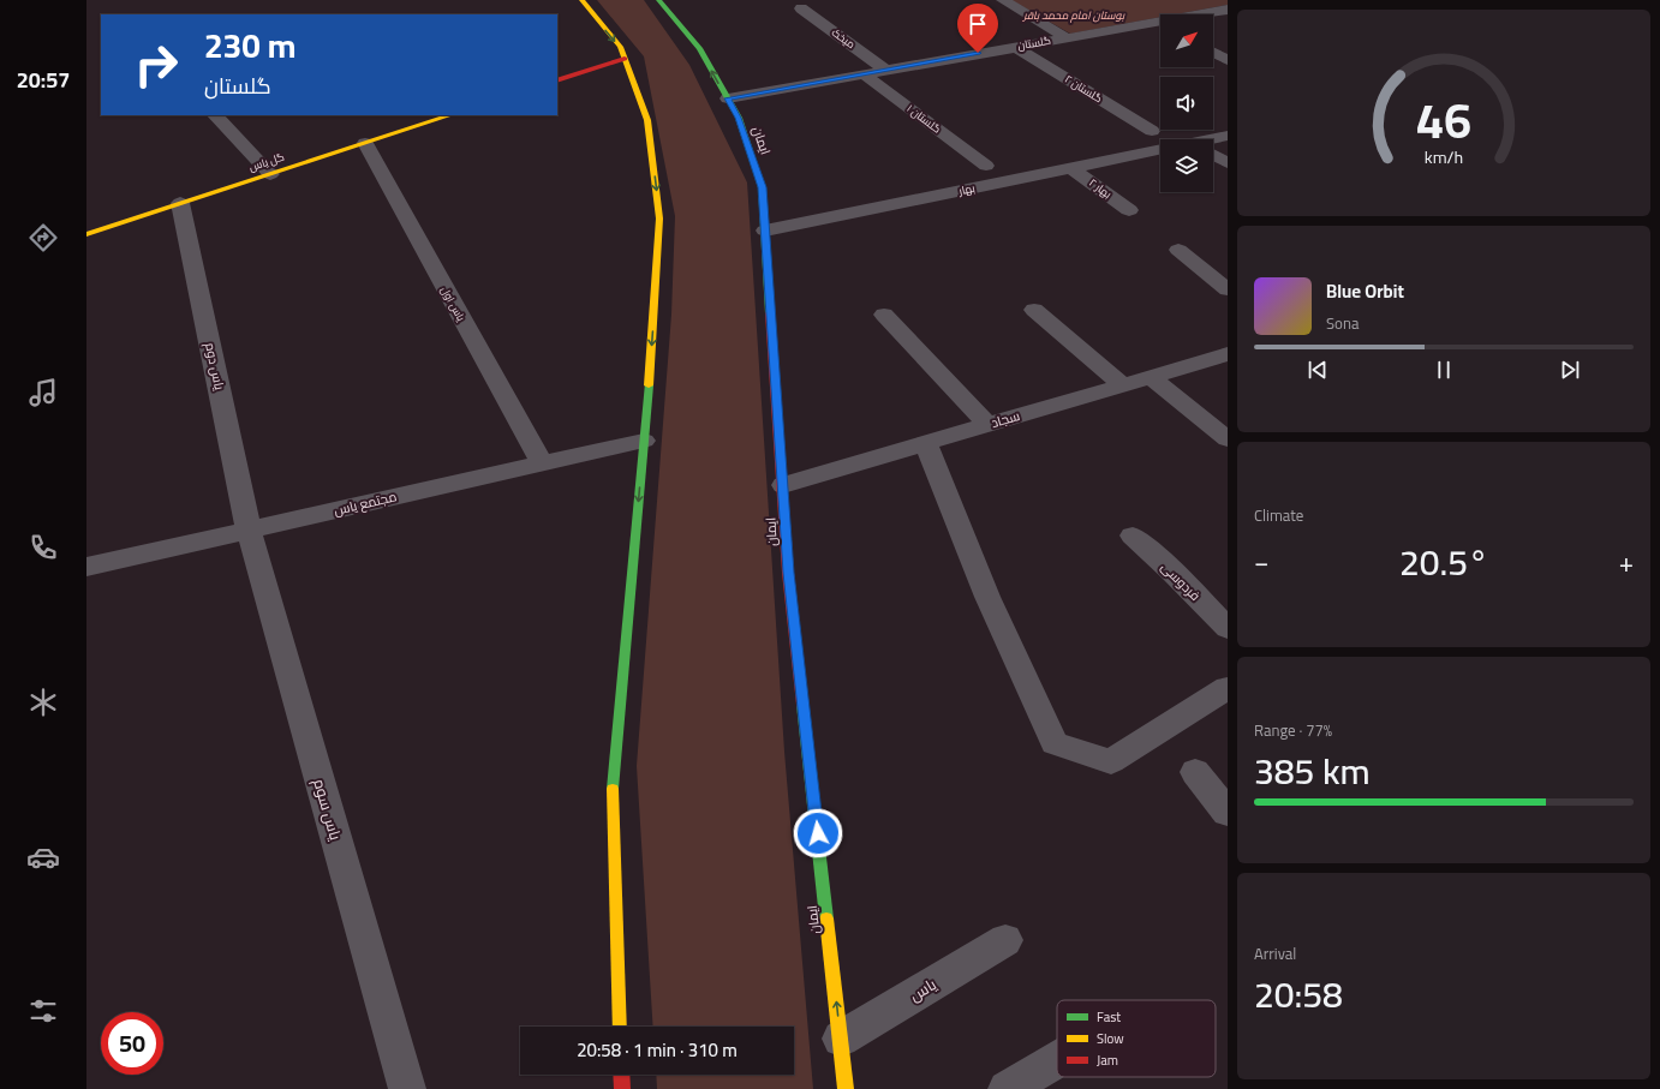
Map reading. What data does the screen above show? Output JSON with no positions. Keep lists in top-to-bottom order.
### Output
{
  "streets": {
    "main road": ["ایمان", "گل یاس"],
    "street": [
      "میخک",
      "گلستان",
      "گلستان ۲",
      "گلستان ۱",
      "بهار ۲",
      "بهار",
      "یاس اول",
      "یاس دوم",
      "سجاد",
      "مجتمع یاس",
      "فردوسی",
      "یاس سوم",
      "یاس"
    ]
  },
  "crossings": [
    ["میخک", "گلستان"],
    ["گلستان", "گلستان ۲"],
    ["گلستان", "گلستان ۱"],
    ["گلستان", "ایمان"],
    ["ایمان", "بهار"],
    ["ایمان", "سجاد"],
    ["ایمان", "یاس"],
    ["گل یاس", "یاس اول"],
    ["گل یاس", "یاس دوم"],
    ["بهار ۲", "بهار"],
    ["یاس اول", "مجتمع یاس"],
    ["یاس دوم", "مجتمع یاس"],
    ["یاس دوم", "یاس سوم"],
    ["مجتمع یاس", "یاس سوم"]
  ],
  "one_way": ["ایمان"],
  "parks": ["بوستان امام محمد باقر"],
  "legend": ["Fast", "Slow", "Jam"],
  "north": "top right",
  "page": {
    "tabs": "20:57",
    "turn": ["230 m", "گلستان"],
    "song": ["Blue Orbit", "Sona"],
    "tile": [
      "Climate",
      ["Range · 77%", "385 km"],
      ["Arrival", "20:58"]
    ],
    "heat": ["−", "20.5°", "+"],
    "limit": "50",
    "trip": "20:58 · 1 min · 310 m",
    "gauge": ["46", "km/h"]
  }
}
